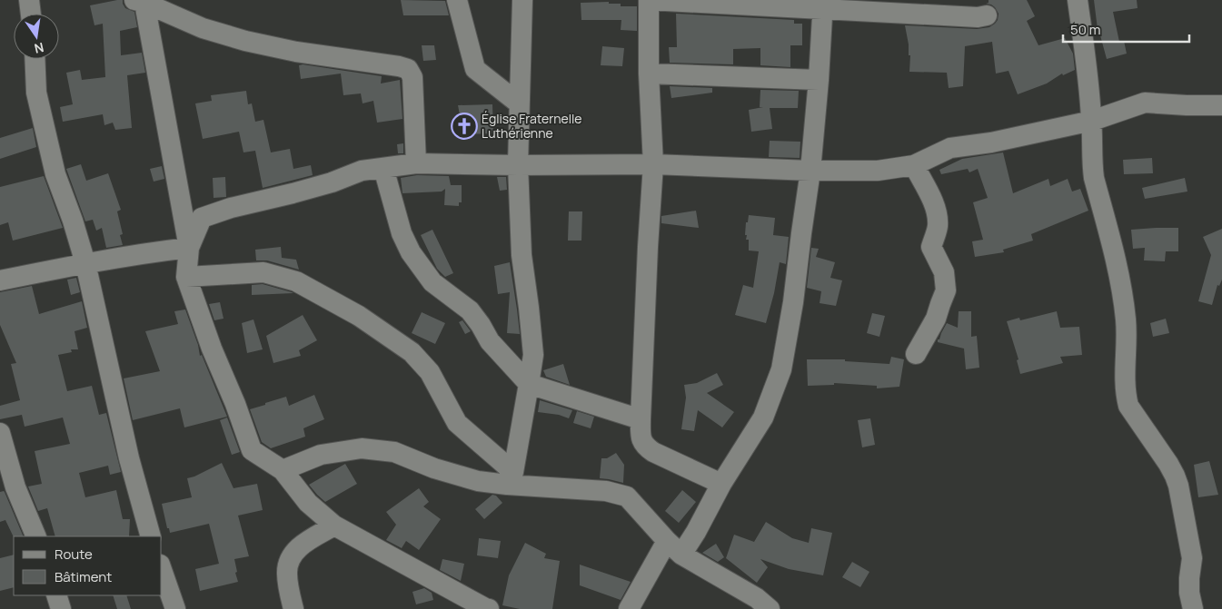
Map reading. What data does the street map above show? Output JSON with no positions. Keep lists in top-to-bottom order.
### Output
{
  "places": {
    "church": ["Église Fraternelle Luthérienne"]
  },
  "legend": ["Route", "Bâtiment"],
  "scale_bar": "50 m",
  "north": "bottom"
}
